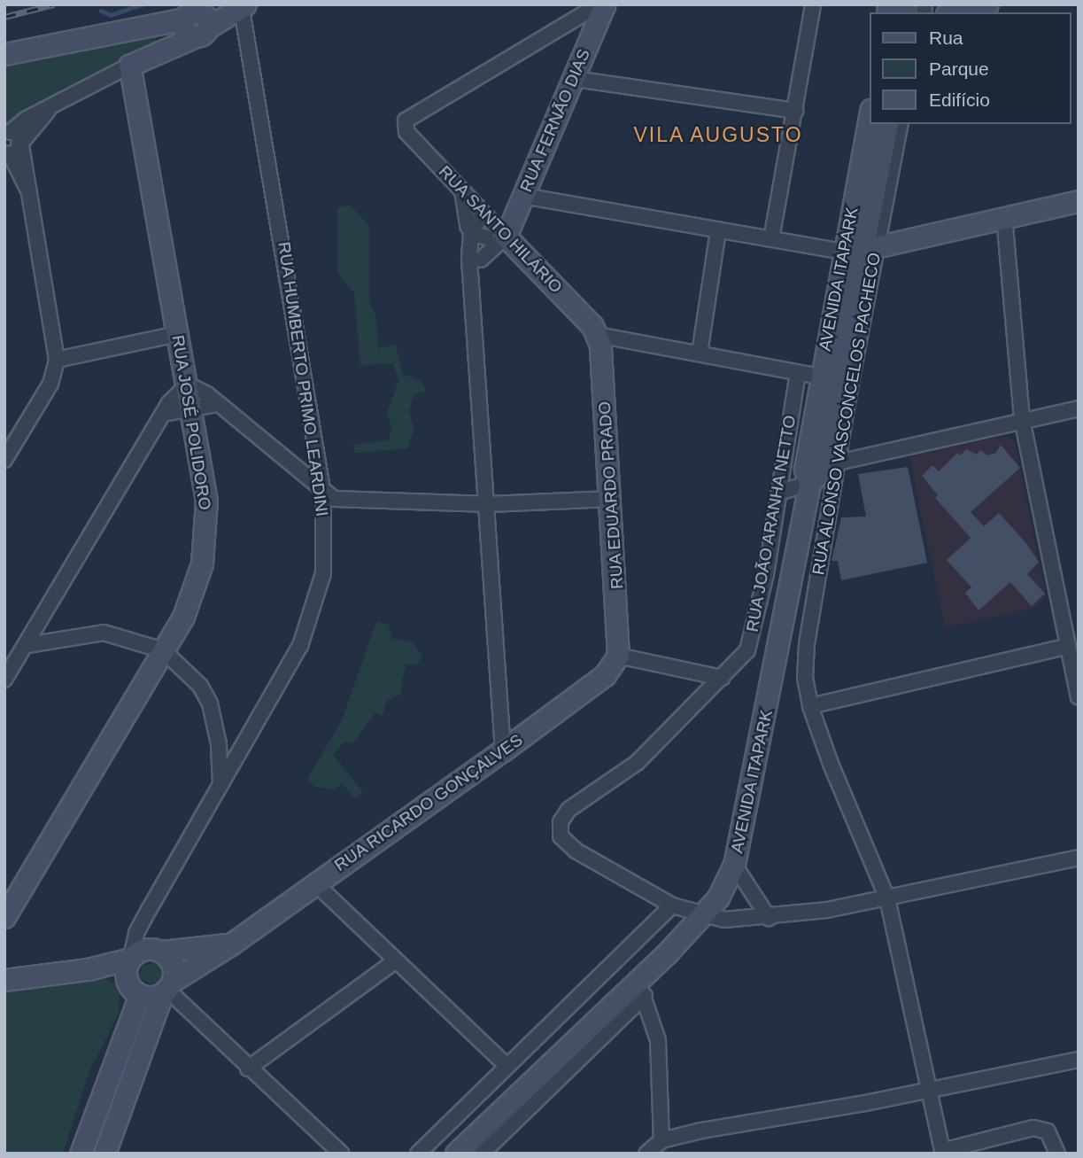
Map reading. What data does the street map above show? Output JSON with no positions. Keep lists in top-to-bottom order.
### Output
{
  "streets": {
    "street": [
      "RUA FERNÃO DIAS",
      "RUA SANTO HILÁRIO",
      "AVENIDA ITAPARK",
      "RUA HUMBERTO PRIMO LEARDINI",
      "RUA ALONSO VASCONCELOS PACHECO",
      "RUA JOSÉ POLIDORO",
      "RUA EDUARDO PRADO",
      "RUA JOÃO ARANHA NETTO",
      "RUA RICARDO GONÇALVES"
    ]
  },
  "crossings": [
    ["RUA FERNÃO DIAS", "RUA SANTO HILÁRIO"],
    ["RUA SANTO HILÁRIO", "RUA EDUARDO PRADO"],
    ["AVENIDA ITAPARK", "RUA ALONSO VASCONCELOS PACHECO"],
    ["AVENIDA ITAPARK", "RUA JOÃO ARANHA NETTO"],
    ["RUA HUMBERTO PRIMO LEARDINI", "RUA RICARDO GONÇALVES"],
    ["RUA ALONSO VASCONCELOS PACHECO", "RUA JOÃO ARANHA NETTO"],
    ["RUA EDUARDO PRADO", "RUA RICARDO GONÇALVES"]
  ],
  "districts": ["VILA AUGUSTO"],
  "legend": ["Rua", "Parque", "Edifício"]
}
